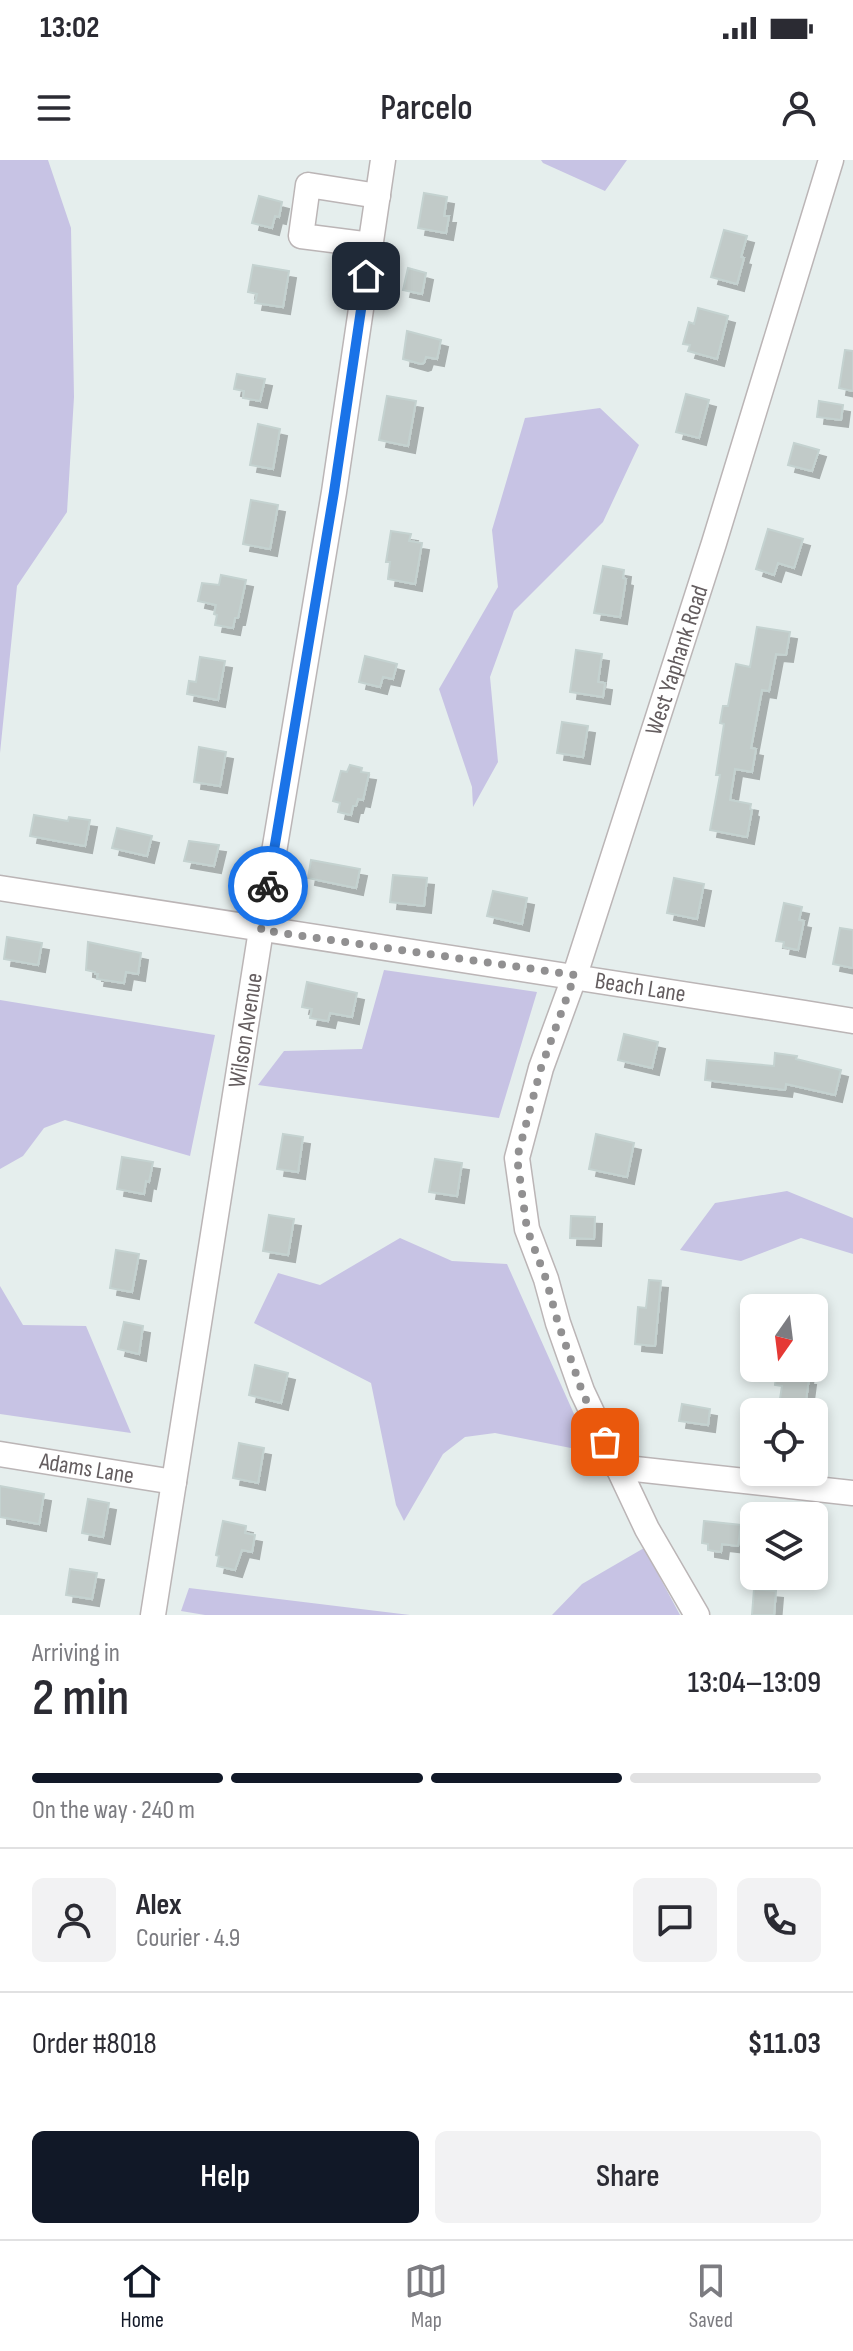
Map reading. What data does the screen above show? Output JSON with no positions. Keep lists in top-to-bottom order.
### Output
{
  "streets": {
    "street": [
      "West Yaphank Road",
      "Beach Lane",
      "Wilson Avenue",
      "Adams Lane"
    ]
  },
  "crossings": [
    ["West Yaphank Road", "Beach Lane"],
    ["Beach Lane", "Wilson Avenue"],
    ["Wilson Avenue", "Adams Lane"]
  ],
  "north": "bottom",
  "page": {
    "status": "13:02",
    "header": "Parcelo",
    "heading": ["2 min", "Arriving in", "13:04–13:09"],
    "panel": [
      "Alex",
      "Courier · 4.9",
      "Order #8018",
      "$11.03"
    ],
    "bar": "On the way · 240 m",
    "buttons": ["Help", "Share"],
    "tabs": ["Home", "Map", "Saved"]
  }
}
